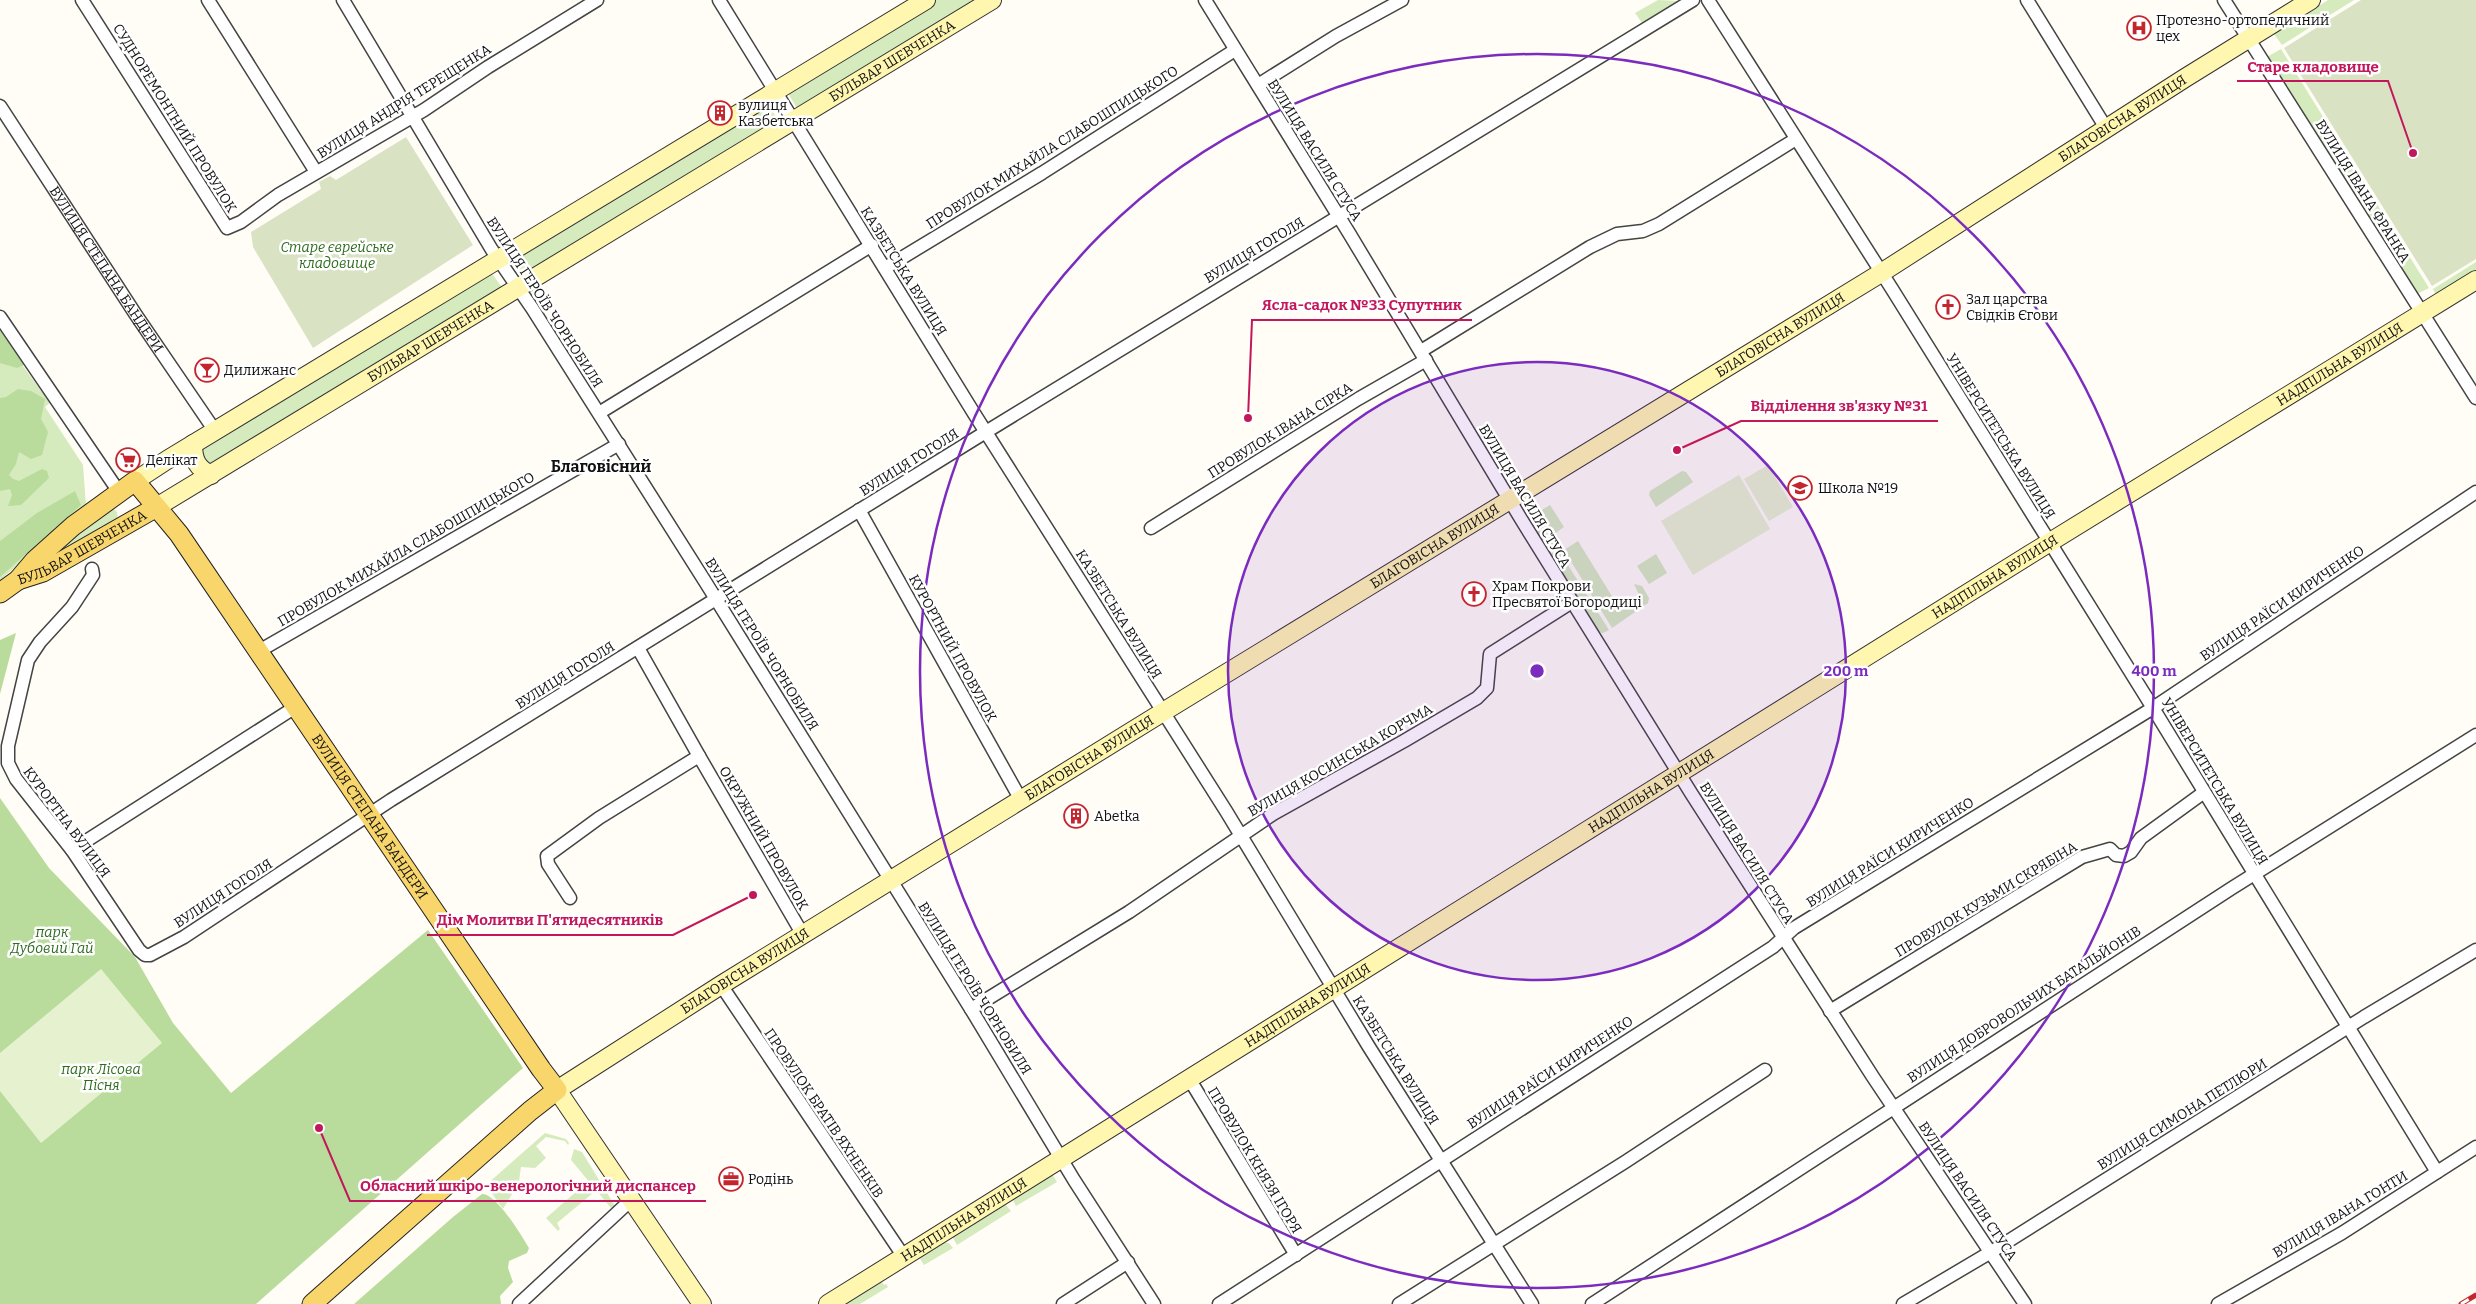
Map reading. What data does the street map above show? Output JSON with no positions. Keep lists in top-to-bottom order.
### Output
{
  "streets": {
    "main road": [
      "БУЛЬВАР ШЕВЧЕНКА",
      "БЛАГОВІСНА ВУЛИЦЯ",
      "ВУЛИЦЯ СТЕПАНА БАНДЕРИ",
      "НАДПІЛЬНА ВУЛИЦЯ"
    ],
    "street": [
      "ВУЛИЦЯ АНДРІЯ ТЕРЕЩЕНКА",
      "СУДНОРЕМОНТНИЙ ПРОВУЛОК",
      "ПРОВУЛОК МИХАЙЛА СЛАБОШПИЦЬКОГО",
      "ВУЛИЦЯ ВАСИЛЯ СТУСА",
      "ВУЛИЦЯ ІВАНА ФРАНКА",
      "ВУЛИЦЯ ГОГОЛЯ",
      "КАЗБЕТСЬКА ВУЛИЦЯ",
      "ВУЛИЦЯ ГЕРОЇВ ЧОРНОБИЛЯ",
      "ПРОВУЛОК ІВАНА СІРКА",
      "УНІВЕРСИТЕТСЬКА ВУЛИЦЯ",
      "ВУЛИЦЯ РАЇСИ КИРИЧЕНКО",
      "КУРОРТНИЙ ПРОВУЛОК",
      "ВУЛИЦЯ КОСИНСЬКА КОРЧМА",
      "КУРОРТНА ВУЛИЦЯ",
      "ОКРУЖНИЙ ПРОВУЛОК",
      "ПРОВУЛОК КУЗЬМИ СКРЯБІНА",
      "ВУЛИЦЯ ДОБРОВОЛЬЧИХ БАТАЛЬЙОНІВ",
      "ПРОВУЛОК БРАТІВ ЯХНЕНКІВ",
      "ВУЛИЦЯ СИМОНА ПЕТЛЮРИ",
      "ПРОВУЛОК КНЯЗЯ ІГОРЯ",
      "ВУЛИЦЯ ІВАНА ГОНТИ"
    ]
  },
  "crossings": [
    ["БУЛЬВАР ШЕВЧЕНКА", "ВУЛИЦЯ СТЕПАНА БАНДЕРИ"],
    ["БУЛЬВАР ШЕВЧЕНКА", "КАЗБЕТСЬКА ВУЛИЦЯ"],
    ["БУЛЬВАР ШЕВЧЕНКА", "ВУЛИЦЯ ГЕРОЇВ ЧОРНОБИЛЯ"],
    ["ВУЛИЦЯ АНДРІЯ ТЕРЕЩЕНКА", "СУДНОРЕМОНТНИЙ ПРОВУЛОК"],
    ["ВУЛИЦЯ АНДРІЯ ТЕРЕЩЕНКА", "ВУЛИЦЯ ГЕРОЇВ ЧОРНОБИЛЯ"],
    ["БЛАГОВІСНА ВУЛИЦЯ", "ВУЛИЦЯ ВАСИЛЯ СТУСА"],
    ["БЛАГОВІСНА ВУЛИЦЯ", "ВУЛИЦЯ ІВАНА ФРАНКА"],
    ["БЛАГОВІСНА ВУЛИЦЯ", "ВУЛИЦЯ СТЕПАНА БАНДЕРИ"],
    ["БЛАГОВІСНА ВУЛИЦЯ", "КАЗБЕТСЬКА ВУЛИЦЯ"],
    ["БЛАГОВІСНА ВУЛИЦЯ", "ВУЛИЦЯ ГЕРОЇВ ЧОРНОБИЛЯ"],
    ["БЛАГОВІСНА ВУЛИЦЯ", "УНІВЕРСИТЕТСЬКА ВУЛИЦЯ"],
    ["БЛАГОВІСНА ВУЛИЦЯ", "КУРОРТНИЙ ПРОВУЛОК"],
    ["БЛАГОВІСНА ВУЛИЦЯ", "ОКРУЖНИЙ ПРОВУЛОК"],
    ["БЛАГОВІСНА ВУЛИЦЯ", "ПРОВУЛОК БРАТІВ ЯХНЕНКІВ"],
    ["ПРОВУЛОК МИХАЙЛА СЛАБОШПИЦЬКОГО", "ВУЛИЦЯ ВАСИЛЯ СТУСА"],
    ["ПРОВУЛОК МИХАЙЛА СЛАБОШПИЦЬКОГО", "ВУЛИЦЯ СТЕПАНА БАНДЕРИ"],
    ["ПРОВУЛОК МИХАЙЛА СЛАБОШПИЦЬКОГО", "КАЗБЕТСЬКА ВУЛИЦЯ"],
    ["ПРОВУЛОК МИХАЙЛА СЛАБОШПИЦЬКОГО", "ВУЛИЦЯ ГЕРОЇВ ЧОРНОБИЛЯ"],
    ["ВУЛИЦЯ ВАСИЛЯ СТУСА", "ВУЛИЦЯ ГОГОЛЯ"],
    ["ВУЛИЦЯ ВАСИЛЯ СТУСА", "НАДПІЛЬНА ВУЛИЦЯ"],
    ["ВУЛИЦЯ ВАСИЛЯ СТУСА", "ПРОВУЛОК ІВАНА СІРКА"],
    ["ВУЛИЦЯ ВАСИЛЯ СТУСА", "ВУЛИЦЯ РАЇСИ КИРИЧЕНКО"],
    ["ВУЛИЦЯ ВАСИЛЯ СТУСА", "ВУЛИЦЯ КОСИНСЬКА КОРЧМА"],
    ["ВУЛИЦЯ ВАСИЛЯ СТУСА", "ПРОВУЛОК КУЗЬМИ СКРЯБІНА"],
    ["ВУЛИЦЯ ВАСИЛЯ СТУСА", "ВУЛИЦЯ ДОБРОВОЛЬЧИХ БАТАЛЬЙОНІВ"],
    ["ВУЛИЦЯ ВАСИЛЯ СТУСА", "ВУЛИЦЯ СИМОНА ПЕТЛЮРИ"],
    ["ВУЛИЦЯ ІВАНА ФРАНКА", "НАДПІЛЬНА ВУЛИЦЯ"],
    ["ВУЛИЦЯ ГОГОЛЯ", "ВУЛИЦЯ СТЕПАНА БАНДЕРИ"],
    ["ВУЛИЦЯ ГОГОЛЯ", "КАЗБЕТСЬКА ВУЛИЦЯ"],
    ["ВУЛИЦЯ ГОГОЛЯ", "ВУЛИЦЯ ГЕРОЇВ ЧОРНОБИЛЯ"],
    ["ВУЛИЦЯ ГОГОЛЯ", "КУРОРТНИЙ ПРОВУЛОК"],
    ["ВУЛИЦЯ ГОГОЛЯ", "КУРОРТНА ВУЛИЦЯ"],
    ["ВУЛИЦЯ ГОГОЛЯ", "ОКРУЖНИЙ ПРОВУЛОК"],
    ["КАЗБЕТСЬКА ВУЛИЦЯ", "НАДПІЛЬНА ВУЛИЦЯ"],
    ["КАЗБЕТСЬКА ВУЛИЦЯ", "ВУЛИЦЯ РАЇСИ КИРИЧЕНКО"],
    ["КАЗБЕТСЬКА ВУЛИЦЯ", "ВУЛИЦЯ КОСИНСЬКА КОРЧМА"],
    ["ВУЛИЦЯ ГЕРОЇВ ЧОРНОБИЛЯ", "НАДПІЛЬНА ВУЛИЦЯ"],
    ["ВУЛИЦЯ ГЕРОЇВ ЧОРНОБИЛЯ", "ВУЛИЦЯ КОСИНСЬКА КОРЧМА"],
    ["НАДПІЛЬНА ВУЛИЦЯ", "УНІВЕРСИТЕТСЬКА ВУЛИЦЯ"],
    ["НАДПІЛЬНА ВУЛИЦЯ", "ПРОВУЛОК БРАТІВ ЯХНЕНКІВ"],
    ["НАДПІЛЬНА ВУЛИЦЯ", "ПРОВУЛОК КНЯЗЯ ІГОРЯ"],
    ["ПРОВУЛОК ІВАНА СІРКА", "УНІВЕРСИТЕТСЬКА ВУЛИЦЯ"],
    ["УНІВЕРСИТЕТСЬКА ВУЛИЦЯ", "ВУЛИЦЯ РАЇСИ КИРИЧЕНКО"],
    ["УНІВЕРСИТЕТСЬКА ВУЛИЦЯ", "ПРОВУЛОК КУЗЬМИ СКРЯБІНА"],
    ["УНІВЕРСИТЕТСЬКА ВУЛИЦЯ", "ВУЛИЦЯ ДОБРОВОЛЬЧИХ БАТАЛЬЙОНІВ"],
    ["УНІВЕРСИТЕТСЬКА ВУЛИЦЯ", "ВУЛИЦЯ СИМОНА ПЕТЛЮРИ"],
    ["УНІВЕРСИТЕТСЬКА ВУЛИЦЯ", "ВУЛИЦЯ ІВАНА ГОНТИ"],
    ["ВУЛИЦЯ РАЇСИ КИРИЧЕНКО", "ПРОВУЛОК КНЯЗЯ ІГОРЯ"]
  ],
  "districts": ["Благовісний"],
  "parks": ["Старе єврейське кладовище", "парк Дубовий Гай", "парк Лісова Пісня"],
  "places": {
    "hospital": ["Протезно-ортопедичний цех"],
    "building": ["вулиця Казбетська", "Abetka"],
    "other": [
      "Старе кладовище",
      "Ясла-садок №33 Супутник",
      "Відділення зв'язку №31",
      "Дім Молитви П'ятидесятників",
      "Обласний шкіро-венерологічний диспансер"
    ],
    "church": ["Зал царства Свідків Єгови", "Храм Покрови Пресвятої Богородиці"],
    "bar": ["Дилижанс"],
    "supermarket": ["Делікат"],
    "school or university": ["Школа №19"],
    "office": ["Родінь"]
  },
  "rings": ["200 m", "400 m"]
}
